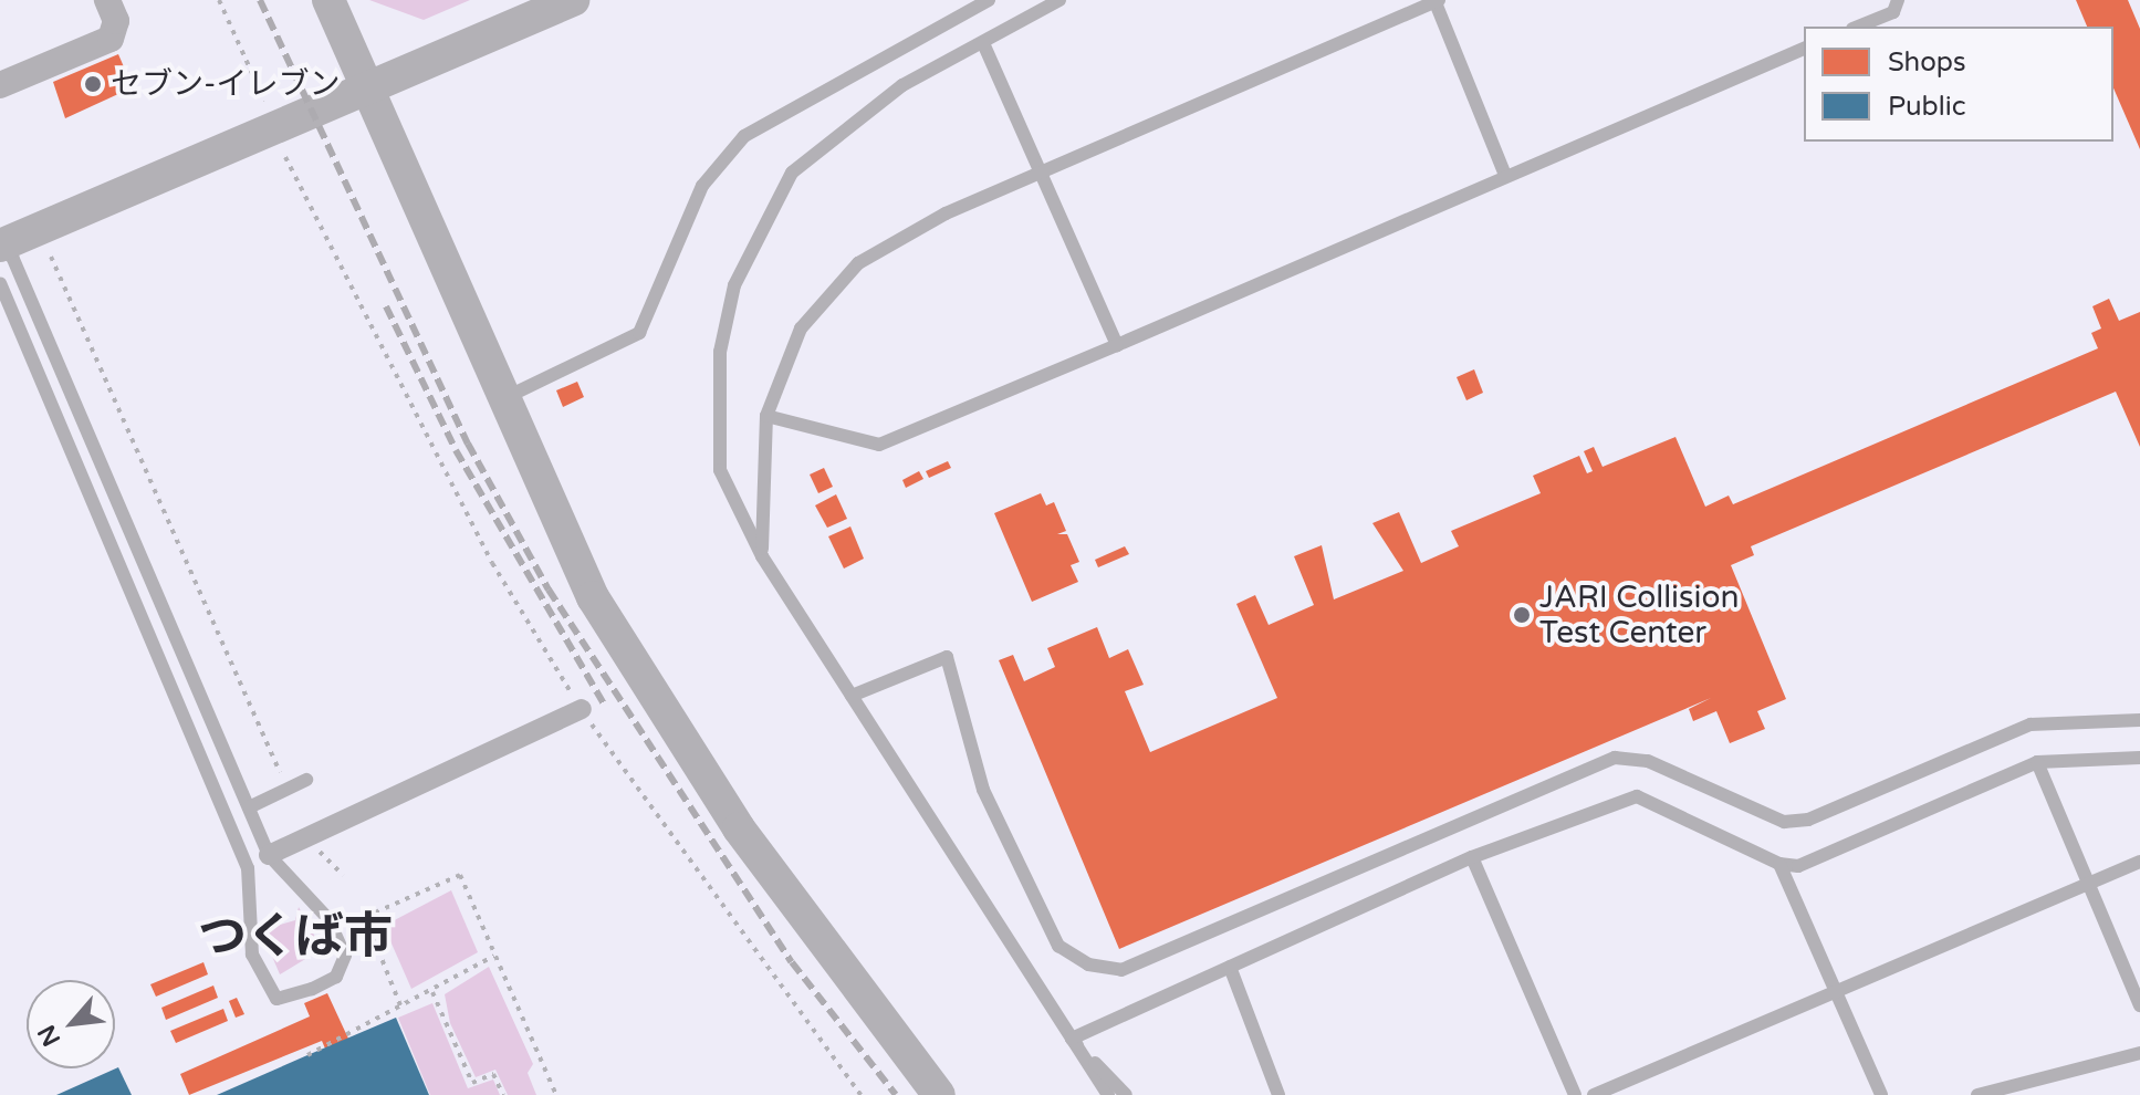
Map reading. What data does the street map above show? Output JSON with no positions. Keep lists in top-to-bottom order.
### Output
{
  "districts": ["つくば市"],
  "places": ["セブン-イレブン", "JARI Collision Test Center"],
  "legend": ["Shops", "Public"],
  "north": "bottom left"
}
